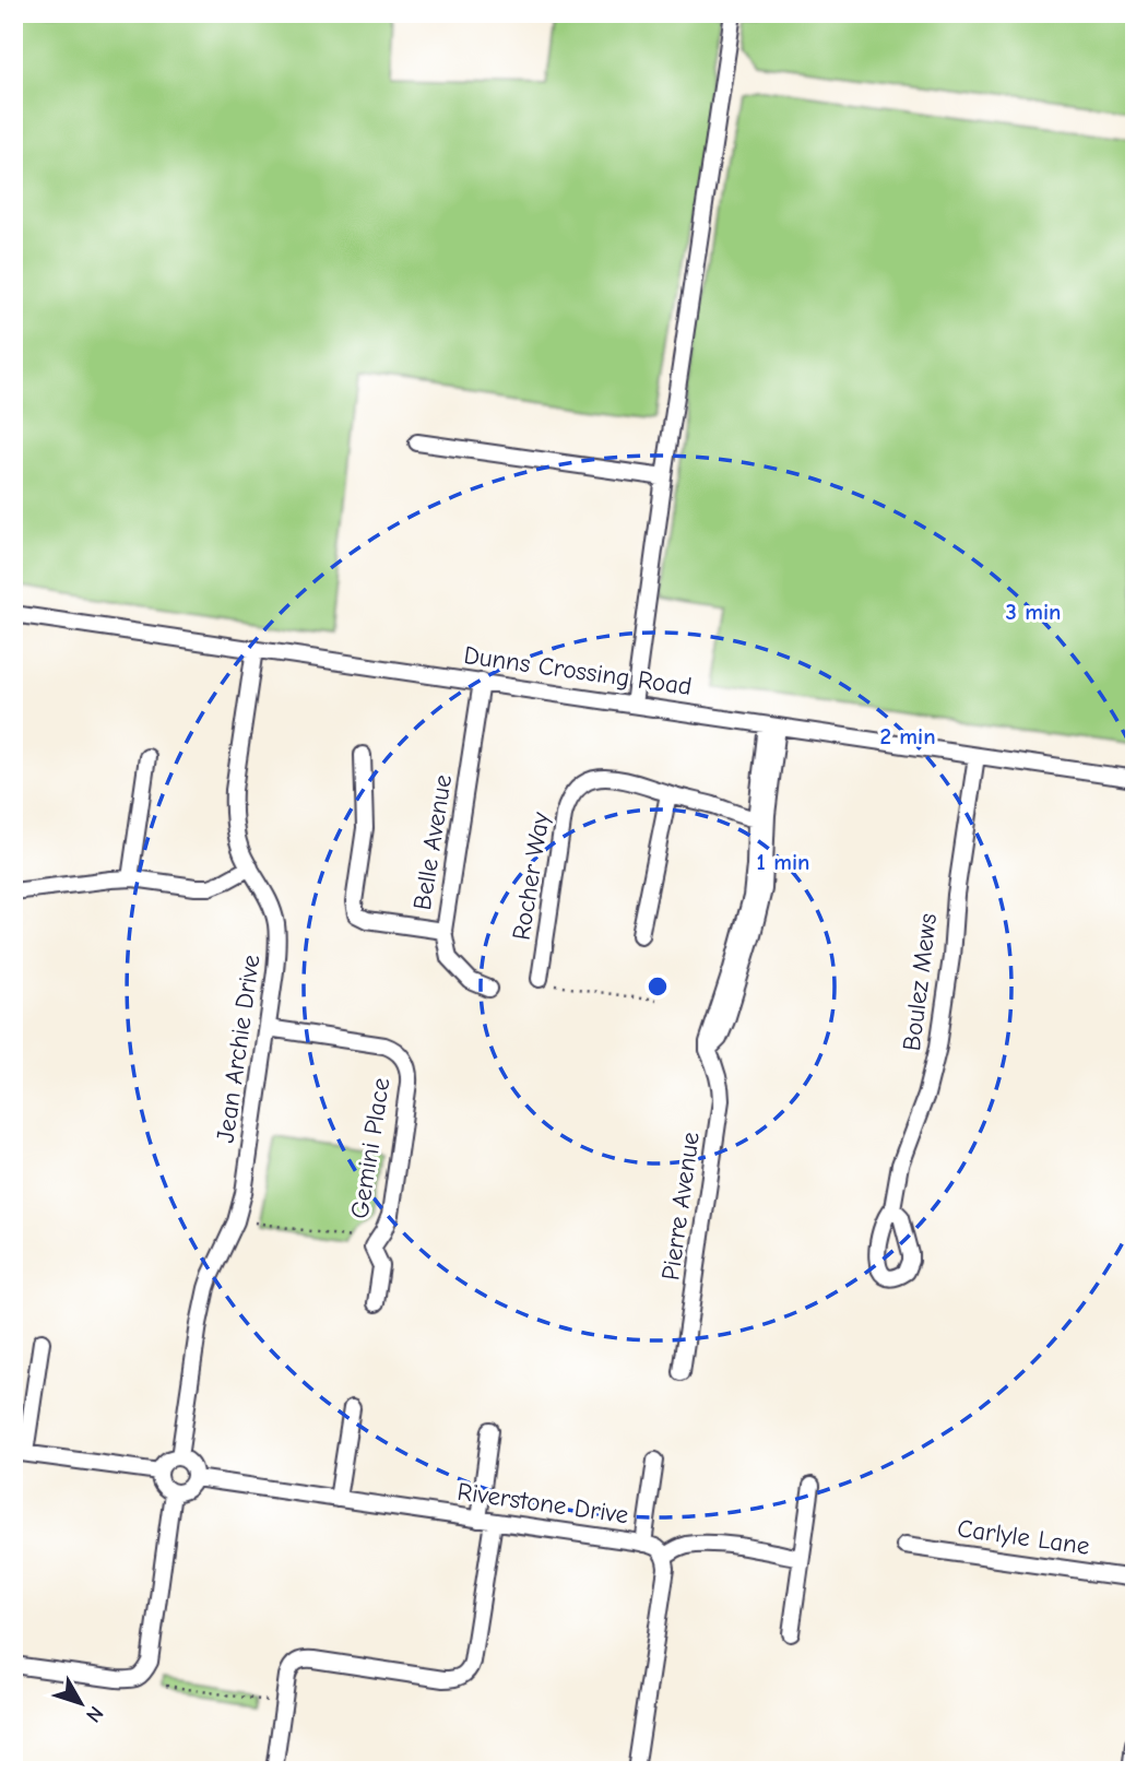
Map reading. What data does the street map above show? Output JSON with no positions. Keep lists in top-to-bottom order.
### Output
{
  "streets": {
    "street": [
      "Dunns Crossing Road",
      "Belle Avenue",
      "Rocher Way",
      "Boulez Mews",
      "Jean Archie Drive",
      "Gemini Place",
      "Pierre Avenue",
      "Riverstone Drive",
      "Carlyle Lane"
    ]
  },
  "crossings": [
    ["Dunns Crossing Road", "Belle Avenue"],
    ["Dunns Crossing Road", "Boulez Mews"],
    ["Dunns Crossing Road", "Jean Archie Drive"],
    ["Dunns Crossing Road", "Pierre Avenue"],
    ["Rocher Way", "Pierre Avenue"],
    ["Jean Archie Drive", "Gemini Place"],
    ["Jean Archie Drive", "Riverstone Drive"]
  ],
  "north": "bottom right",
  "rings": ["3 min", "2 min", "1 min"]
}
